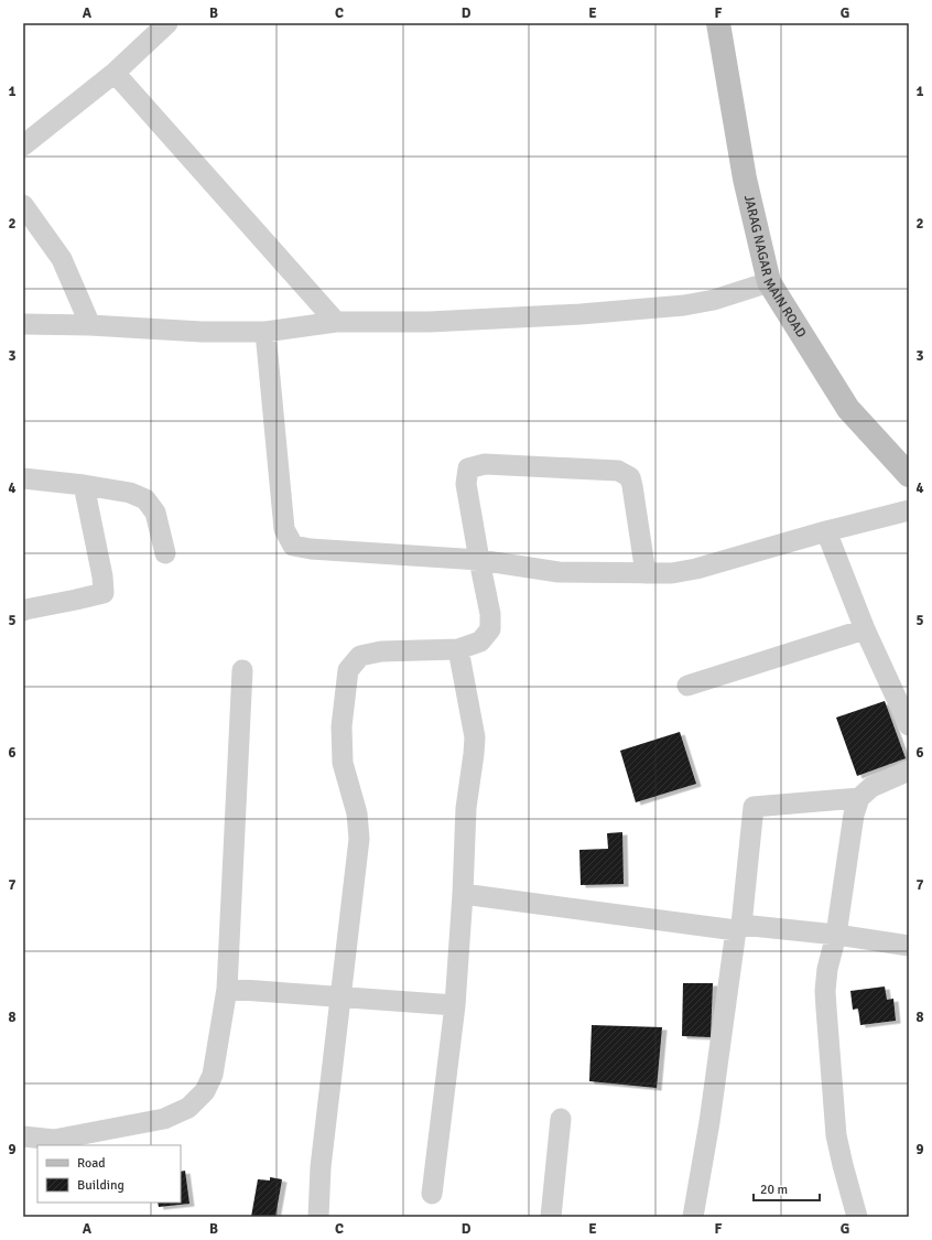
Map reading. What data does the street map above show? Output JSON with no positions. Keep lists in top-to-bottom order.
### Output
{
  "streets": {
    "street": ["JARAG NAGAR MAIN ROAD"]
  },
  "legend": ["Road", "Building"],
  "scale_bar": "20 m",
  "grid": {
    "columns": [
      "A",
      "B",
      "C",
      "D",
      "E",
      "F",
      "G"
    ],
    "rows": [
      "1",
      "2",
      "3",
      "4",
      "5",
      "6",
      "7",
      "8",
      "9"
    ]
  }
}
